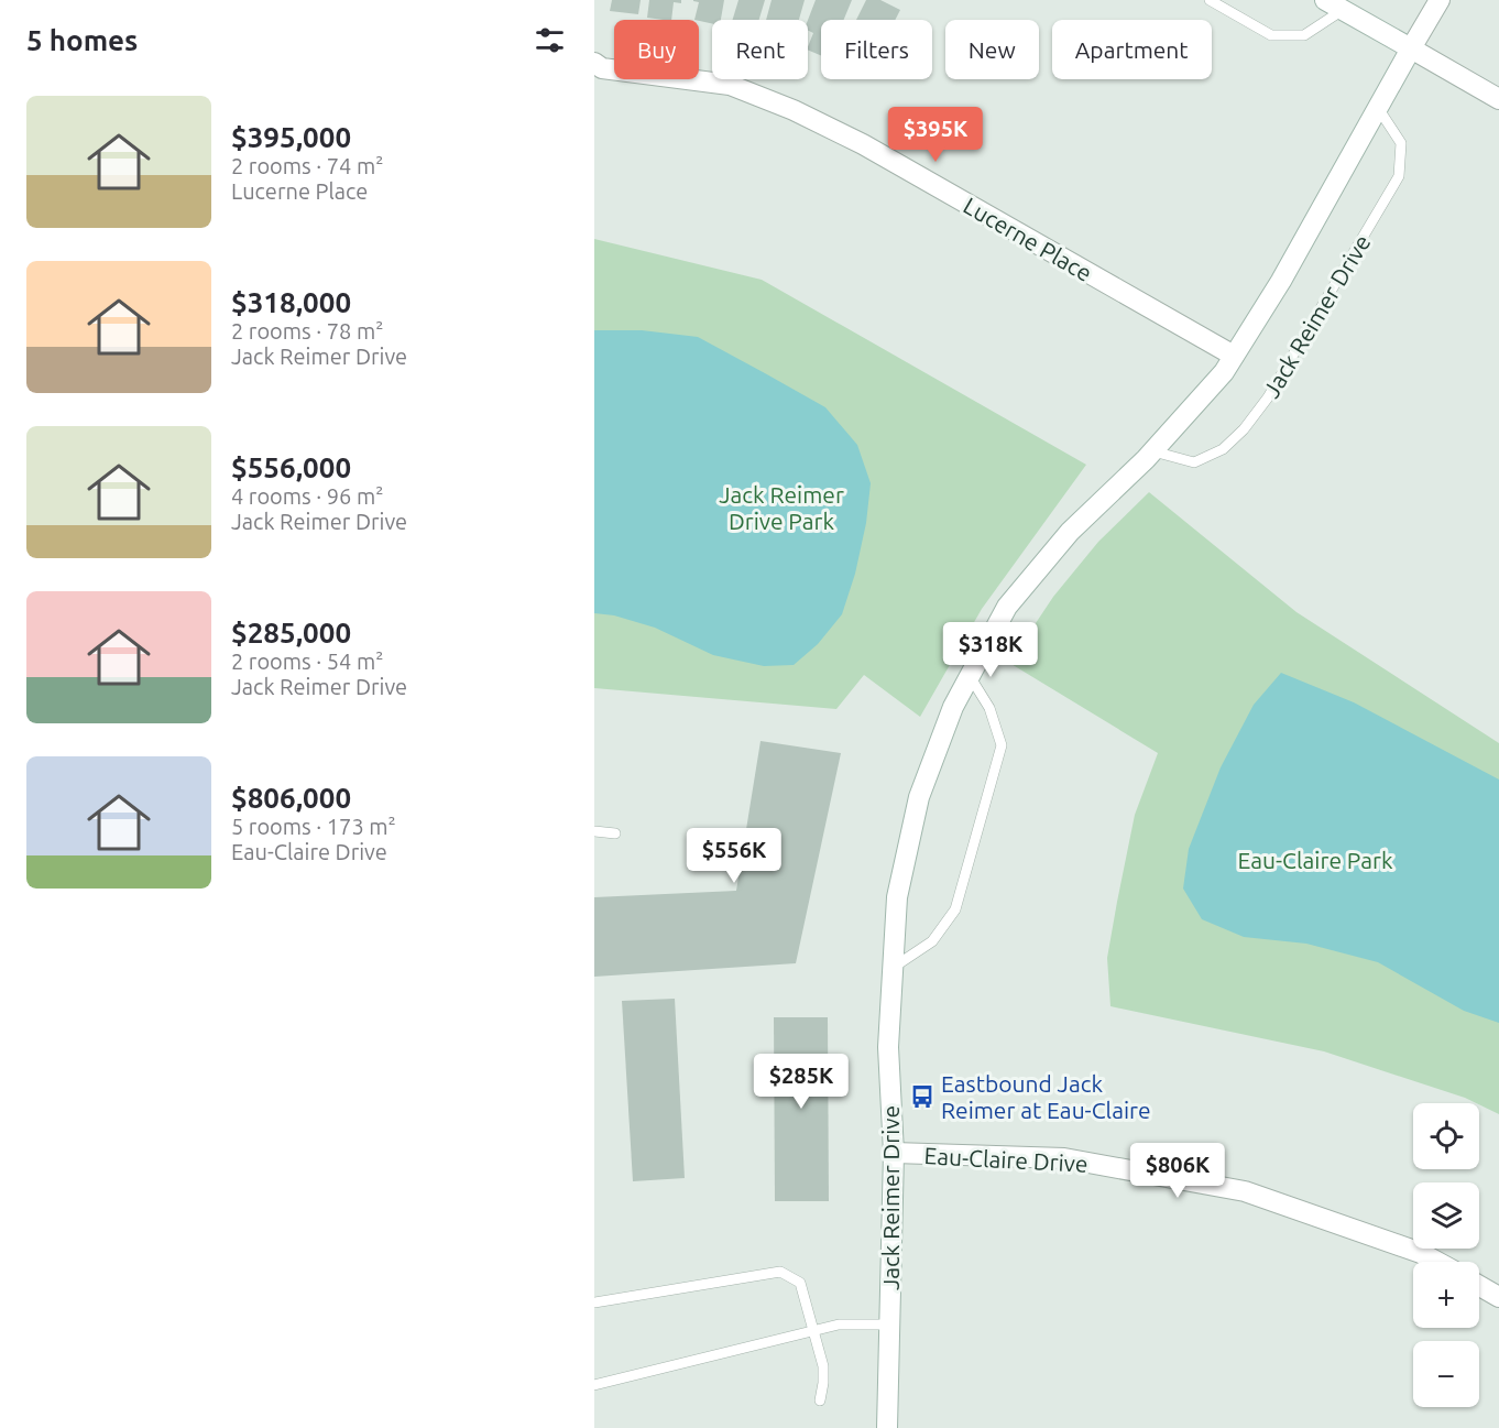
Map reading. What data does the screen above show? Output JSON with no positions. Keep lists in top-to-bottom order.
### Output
{
  "streets": {
    "street": ["Lucerne Place", "Jack Reimer Drive", "Eau-Claire Drive"]
  },
  "crossings": [
    ["Lucerne Place", "Jack Reimer Drive"],
    ["Jack Reimer Drive", "Eau-Claire Drive"]
  ],
  "parks": ["Jack Reimer Drive Park", "Eau-Claire Park"],
  "places": {
    "bus stop": ["Eastbound Jack Reimer at Eau-Claire"]
  },
  "page": {
    "heading": "5 homes",
    "chip": [
      "Buy",
      "Rent",
      "Filters",
      "New",
      "Apartment"
    ],
    "list": [
      {
        "name": "$395,000",
        "note": "2 rooms · 74 m² · Lucerne Place"
      },
      {
        "name": "$318,000",
        "note": "2 rooms · 78 m² · Jack Reimer Drive"
      },
      {
        "name": "$556,000",
        "note": "4 rooms · 96 m² · Jack Reimer Drive"
      },
      {
        "name": "$285,000",
        "note": "2 rooms · 54 m² · Jack Reimer Drive"
      },
      {
        "name": "$806,000",
        "note": "5 rooms · 173 m² · Eau-Claire Drive"
      }
    ],
    "price": [
      "$395K",
      "$318K",
      "$556K",
      "$285K",
      "$806K"
    ],
    "map_buttons": ["+", "−"]
  }
}
